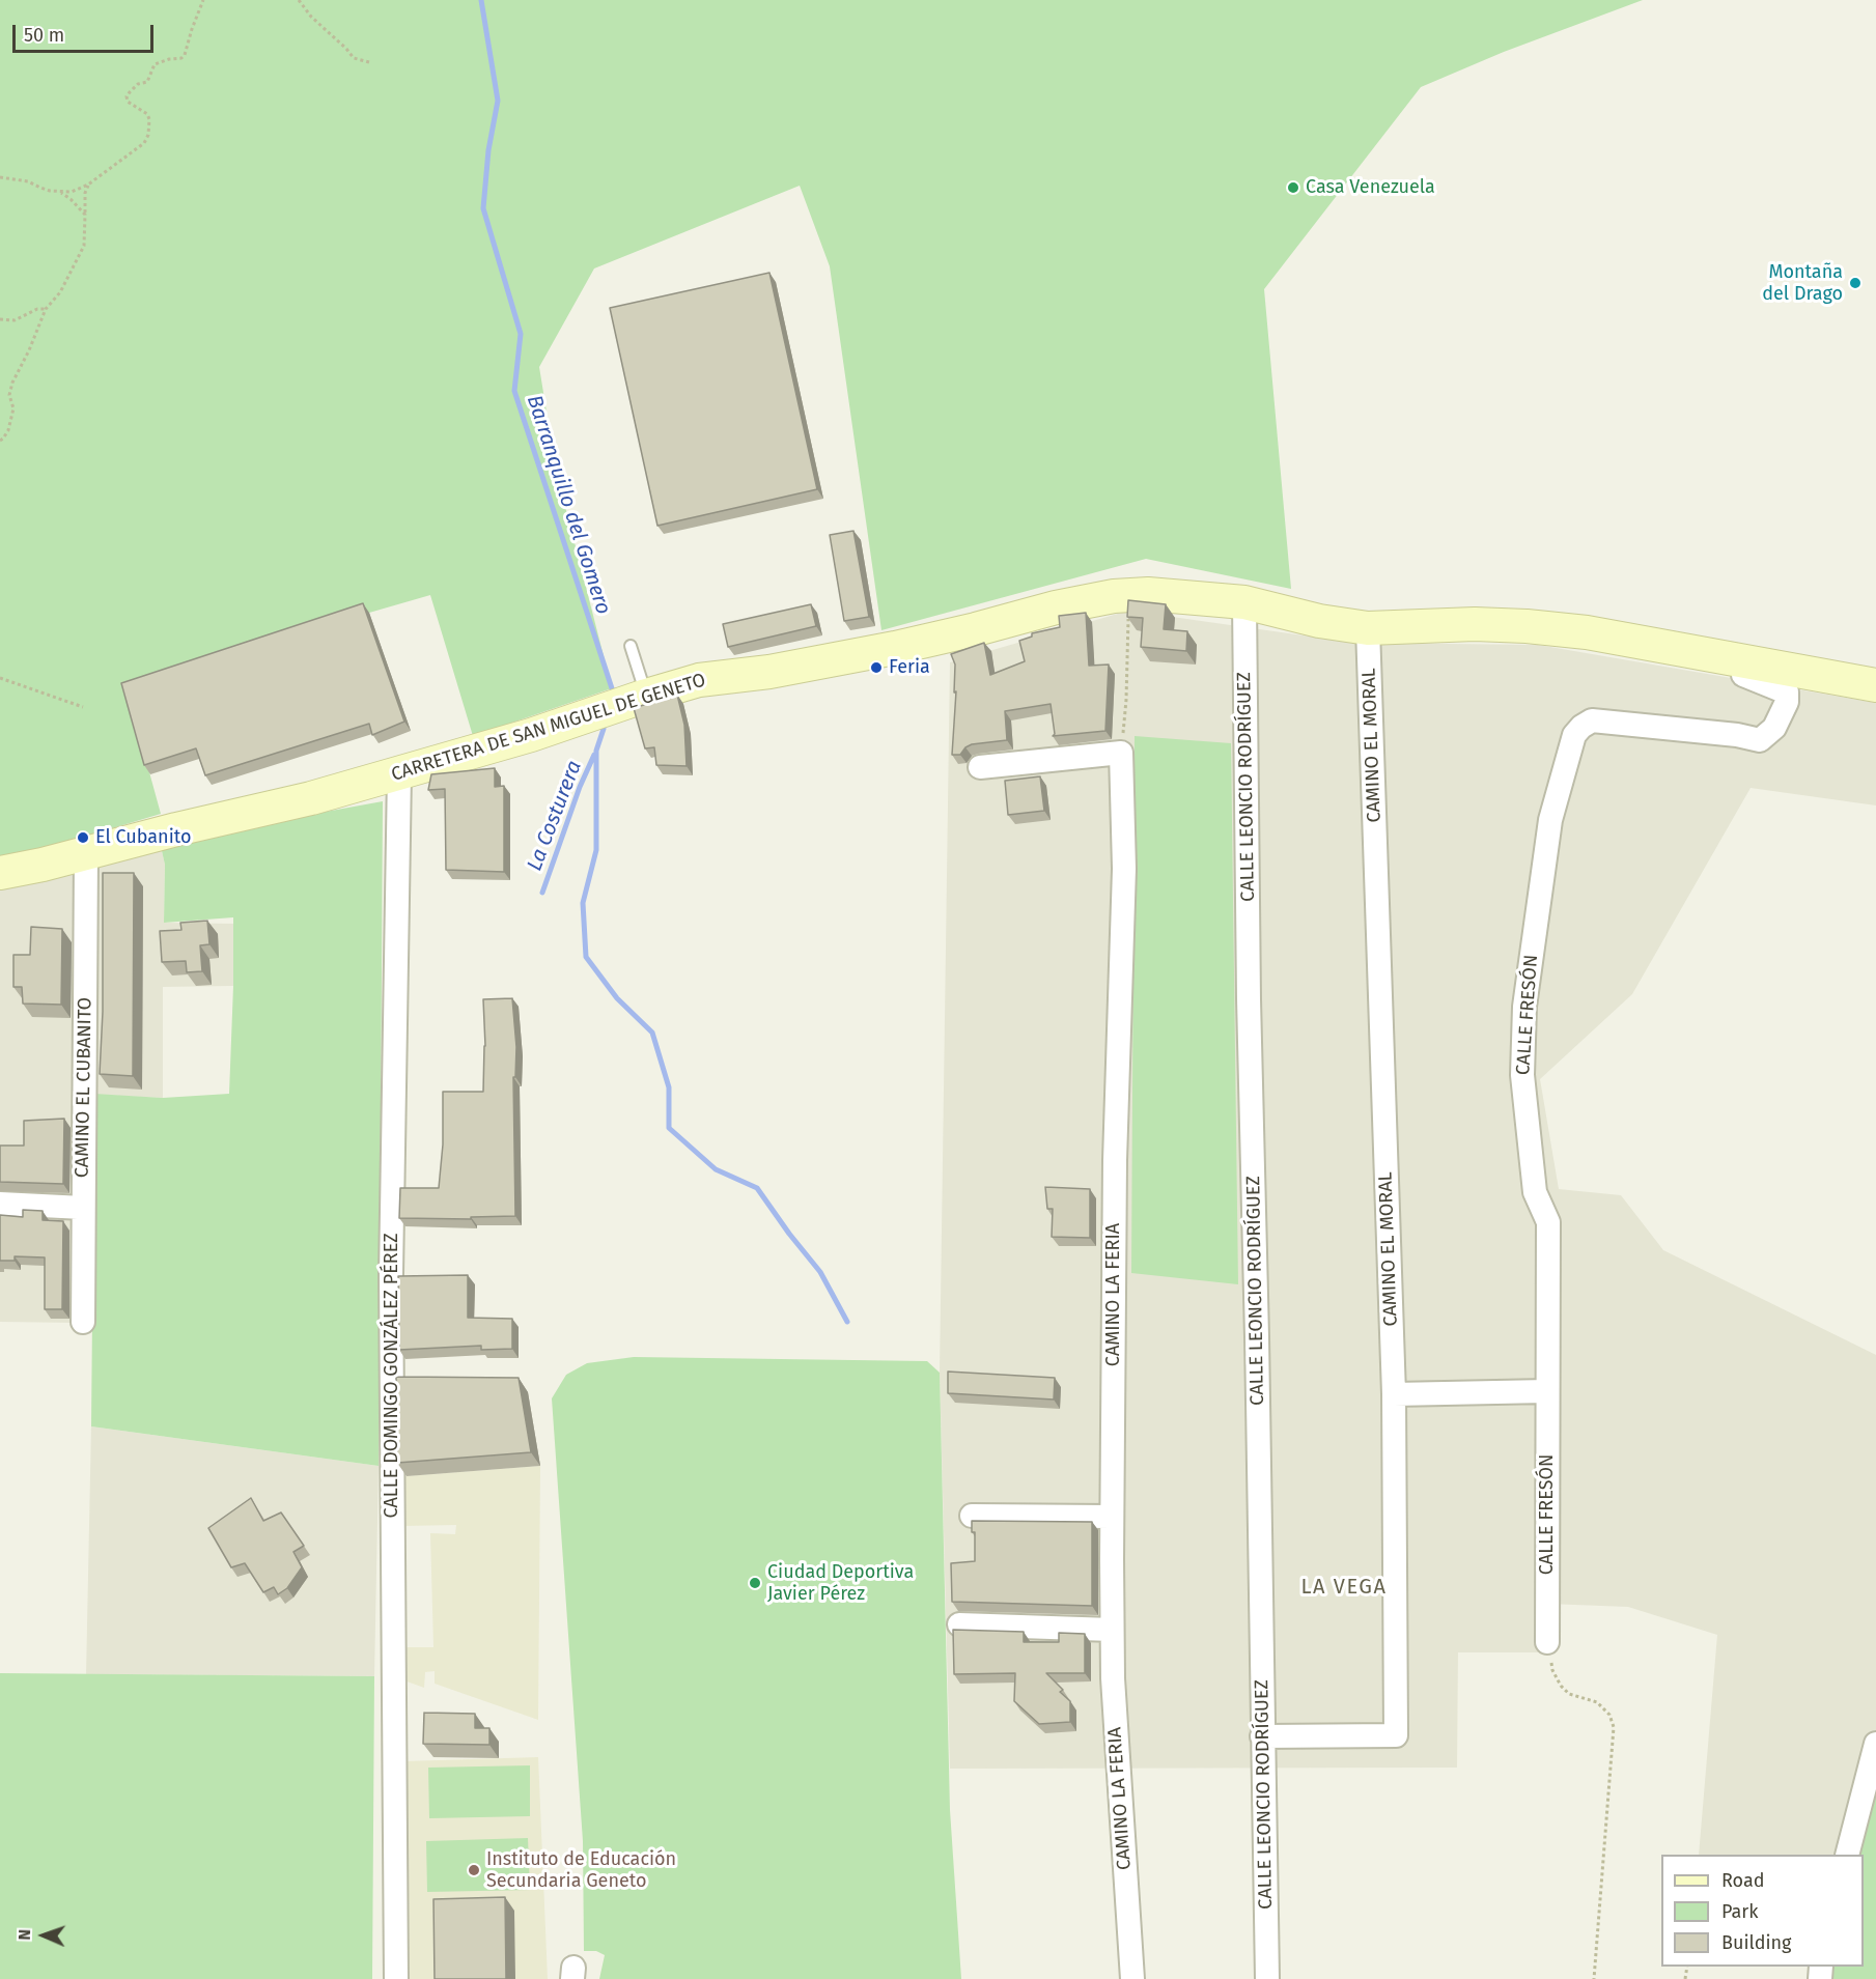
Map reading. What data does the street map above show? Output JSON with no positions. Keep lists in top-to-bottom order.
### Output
{
  "streets": {
    "main road": ["CARRETERA DE SAN MIGUEL DE GENETO"],
    "street": [
      "CAMINO EL MORAL",
      "CALLE LEONCIO RODRÍGUEZ",
      "CALLE FRESÓN",
      "CAMINO EL CUBANITO",
      "CAMINO LA FERIA",
      "CALLE DOMINGO GONZÁLEZ PÉREZ"
    ]
  },
  "crossings": [
    ["CARRETERA DE SAN MIGUEL DE GENETO", "CAMINO EL MORAL"],
    ["CARRETERA DE SAN MIGUEL DE GENETO", "CALLE LEONCIO RODRÍGUEZ"],
    ["CARRETERA DE SAN MIGUEL DE GENETO", "CALLE FRESÓN"],
    ["CARRETERA DE SAN MIGUEL DE GENETO", "CAMINO EL CUBANITO"],
    ["CARRETERA DE SAN MIGUEL DE GENETO", "CALLE DOMINGO GONZÁLEZ PÉREZ"],
    ["CAMINO EL MORAL", "CALLE LEONCIO RODRÍGUEZ"]
  ],
  "districts": ["LA VEGA"],
  "water": ["Barranquillo del Gomero", "La Costurera"],
  "places": [
    "Casa Venezuela",
    "Montaña del Drago",
    "Feria",
    "El Cubanito",
    "Ciudad Deportiva Javier Pérez",
    "Instituto de Educación Secundaria Geneto"
  ],
  "legend": ["Road", "Park", "Building"],
  "scale_bar": "50 m",
  "north": "left"
}
